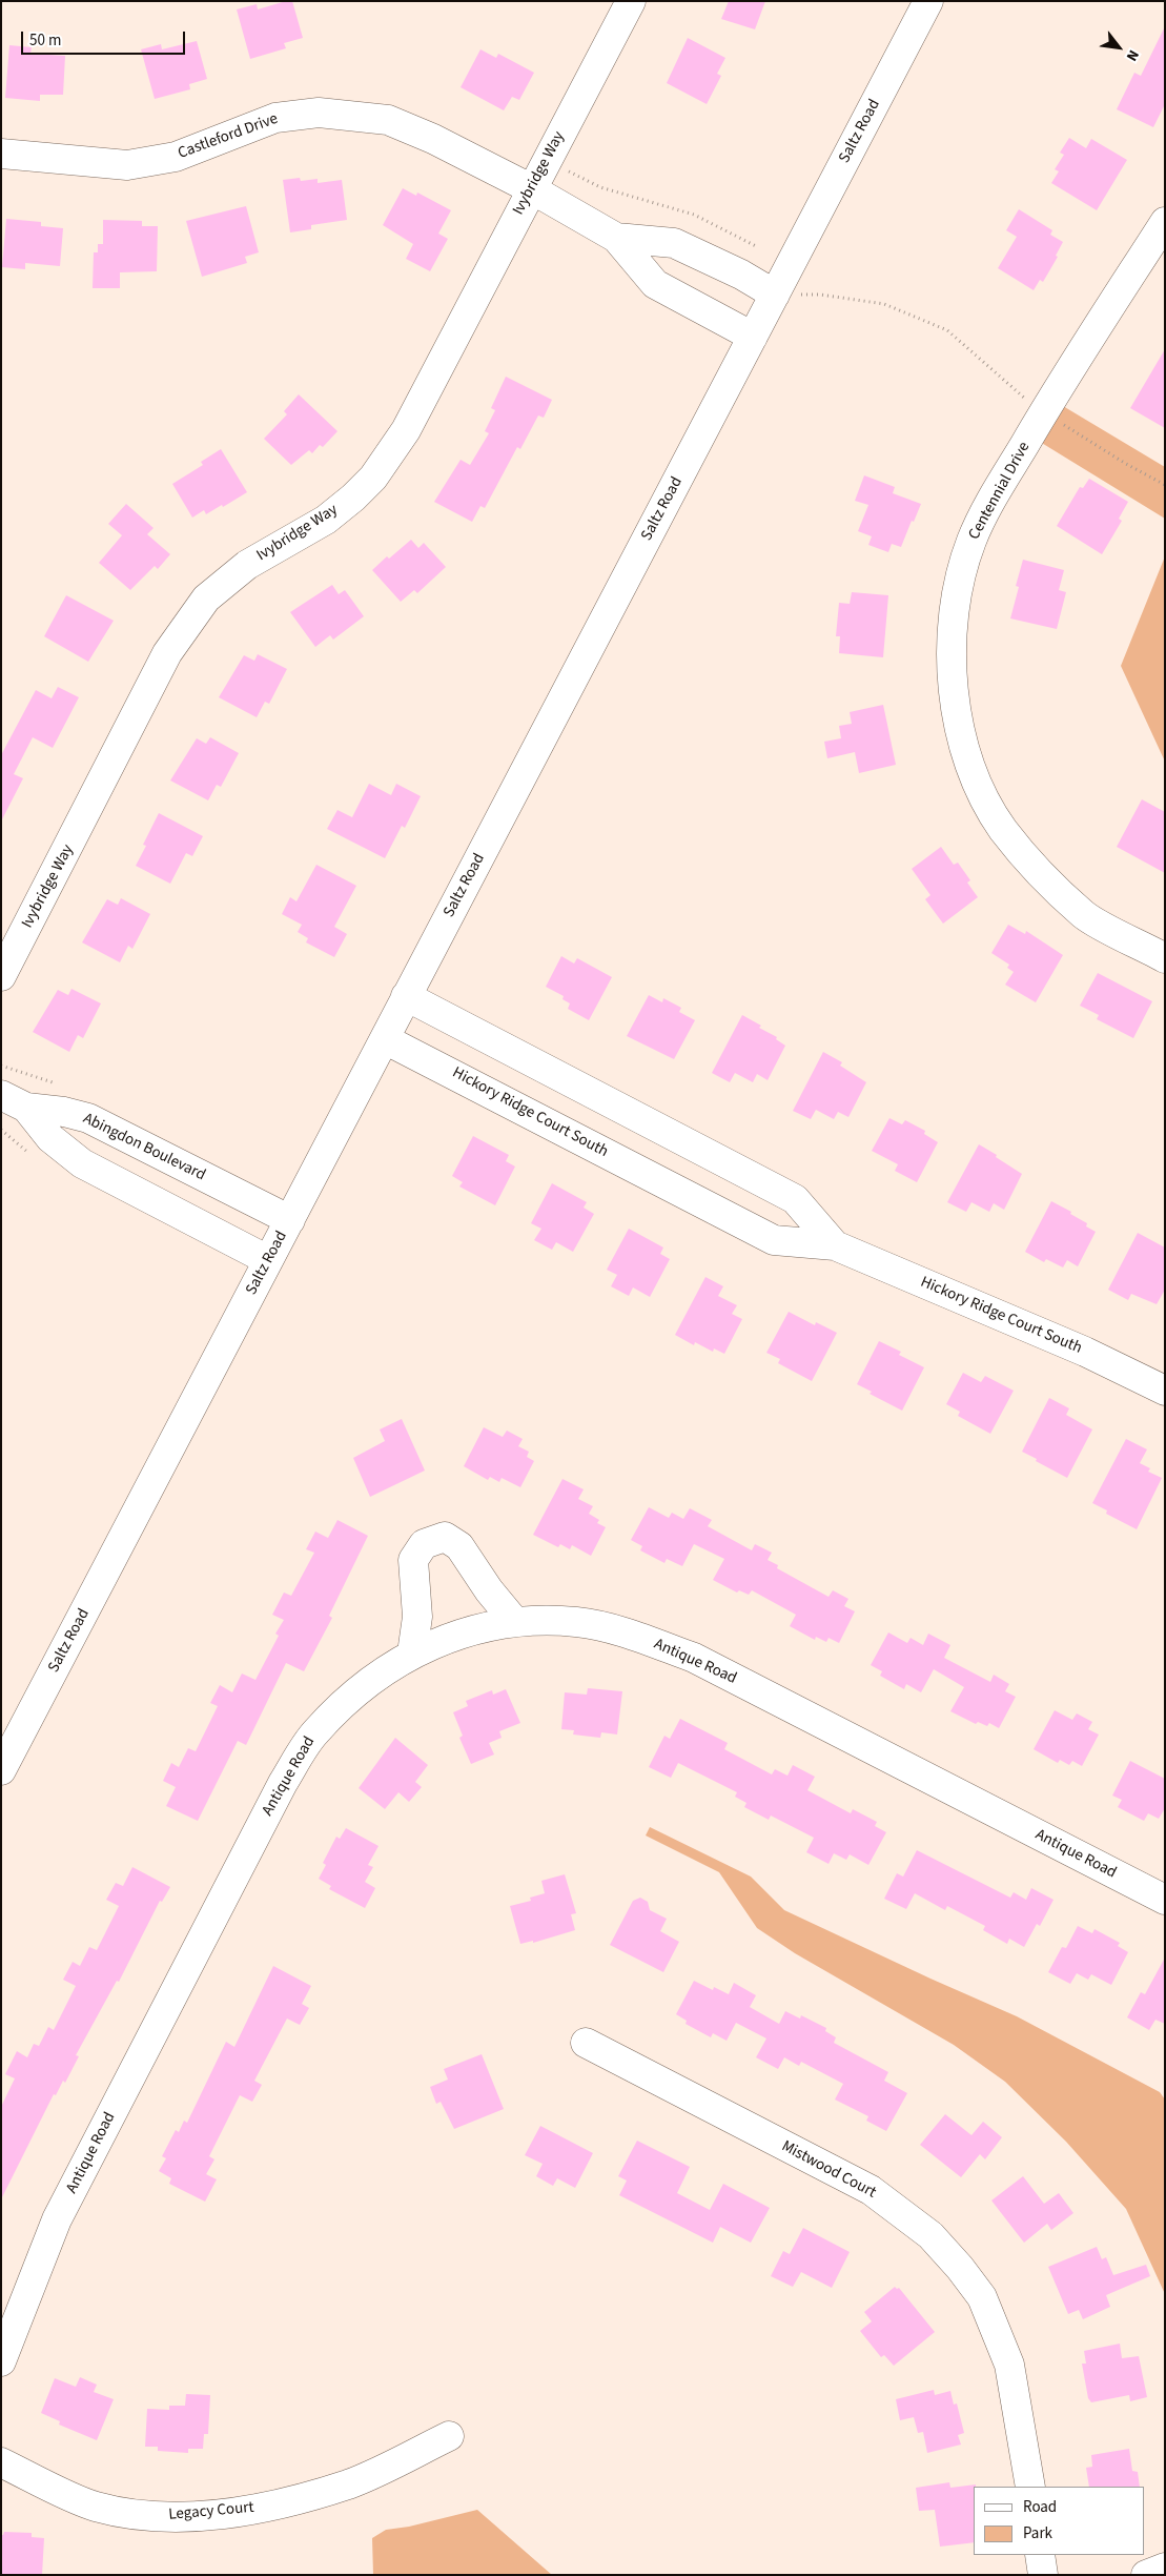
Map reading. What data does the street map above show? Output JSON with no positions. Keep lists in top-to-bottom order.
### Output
{
  "streets": {
    "street": [
      "Saltz Road",
      "Castleford Drive",
      "Ivybridge Way",
      "Centennial Drive",
      "Hickory Ridge Court South",
      "Abingdon Boulevard",
      "Antique Road",
      "Mistwood Court",
      "Legacy Court"
    ]
  },
  "crossings": [
    ["Saltz Road", "Castleford Drive"],
    ["Saltz Road", "Hickory Ridge Court South"],
    ["Saltz Road", "Abingdon Boulevard"],
    ["Castleford Drive", "Ivybridge Way"]
  ],
  "legend": ["Road", "Park"],
  "scale_bar": "50 m",
  "north": "bottom right"
}
